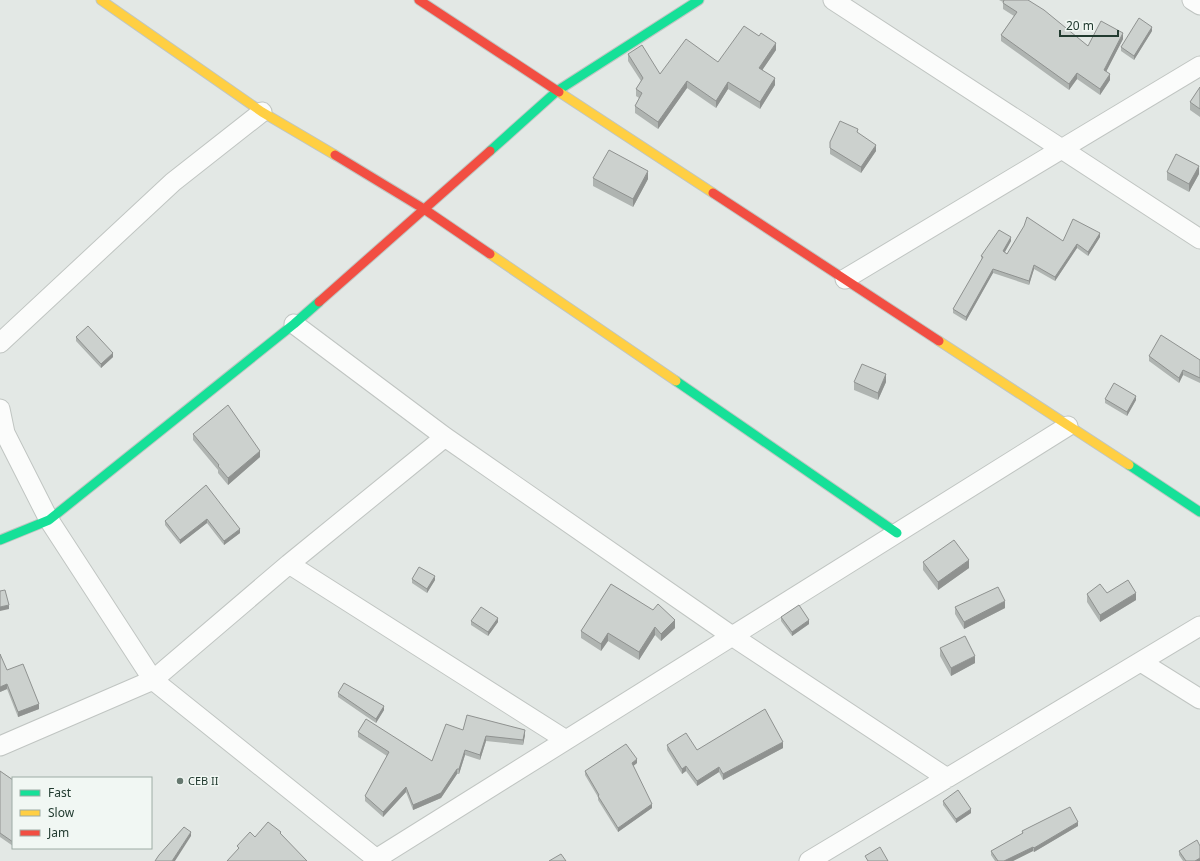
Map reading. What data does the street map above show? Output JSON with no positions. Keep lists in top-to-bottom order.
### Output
{
  "places": ["CEB II"],
  "legend": ["Fast", "Slow", "Jam"],
  "scale_bar": "20 m"
}
